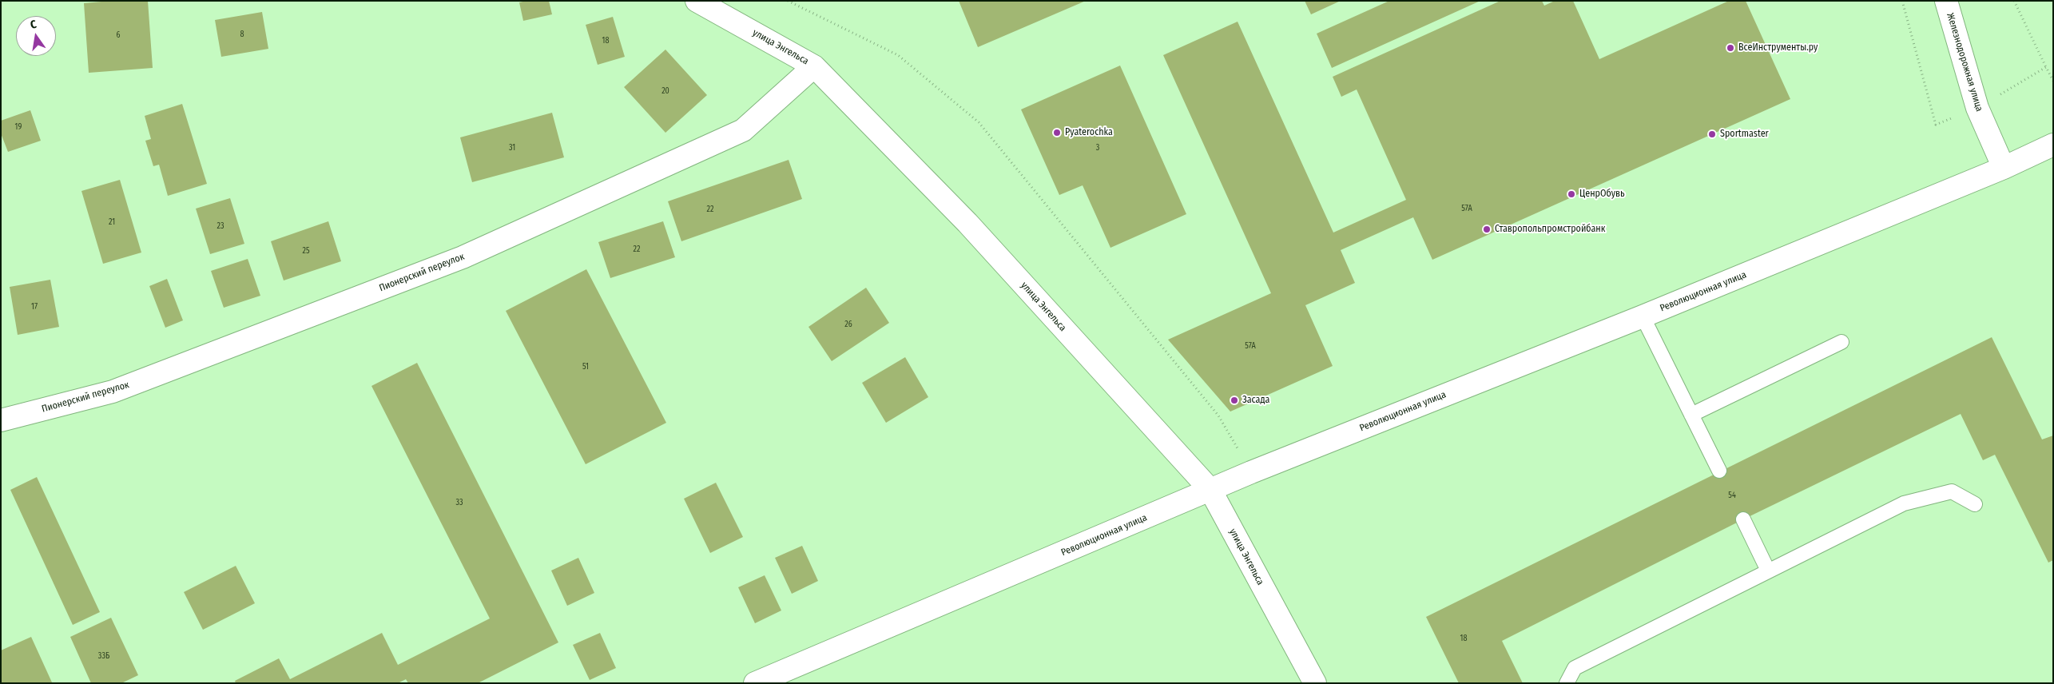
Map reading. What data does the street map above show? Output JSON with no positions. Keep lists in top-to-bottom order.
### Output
{
  "streets": {
    "street": [
      "улица Энгельса",
      "Железнодорожная улица",
      "Пионерский переулок",
      "Революционная улица"
    ]
  },
  "crossings": [
    ["улица Энгельса", "Пионерский переулок"],
    ["улица Энгельса", "Революционная улица"],
    ["Железнодорожная улица", "Революционная улица"]
  ],
  "places": [
    "ВсеИнструменты.ру",
    "Pyaterochka",
    "Sportmaster",
    "ЦенрОбувь",
    "Ставропольпромстройбанк",
    "Засада"
  ],
  "house_numbers": [
    "8",
    "6",
    "18",
    "20",
    "19",
    "31",
    "3",
    "57А",
    "22",
    "21",
    "23",
    "22",
    "25",
    "17",
    "26",
    "57А",
    "51",
    "54",
    "33",
    "18",
    "33Б"
  ],
  "north": "top"
}
